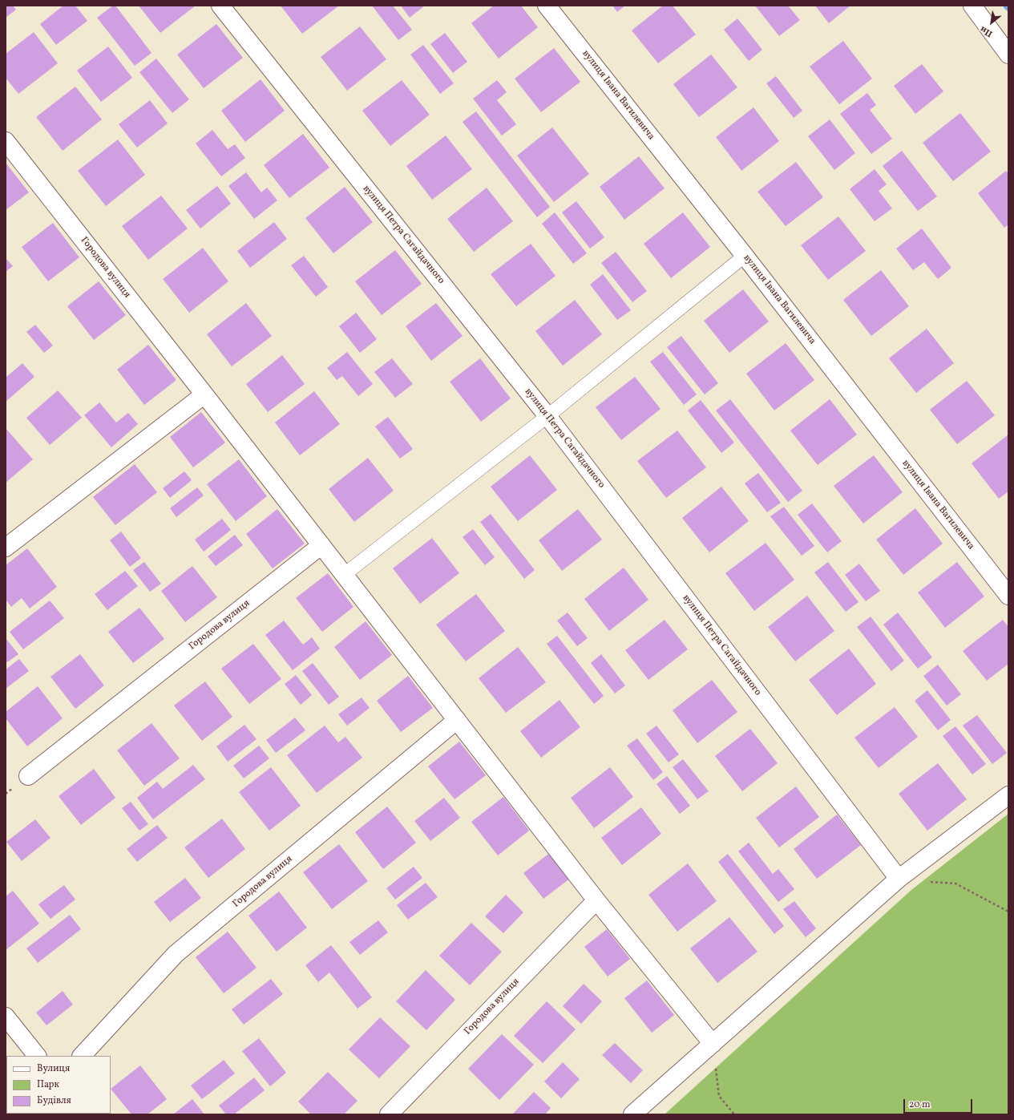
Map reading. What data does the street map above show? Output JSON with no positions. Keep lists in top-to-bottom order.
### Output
{
  "streets": {
    "street": ["вулиця Івана Вагилевича", "вулиця Петра Сагайдачного", "Городова вулиця"]
  },
  "legend": ["Вулиця", "Парк", "Будівля"],
  "scale_bar": "20 m",
  "north": "bottom left"
}
